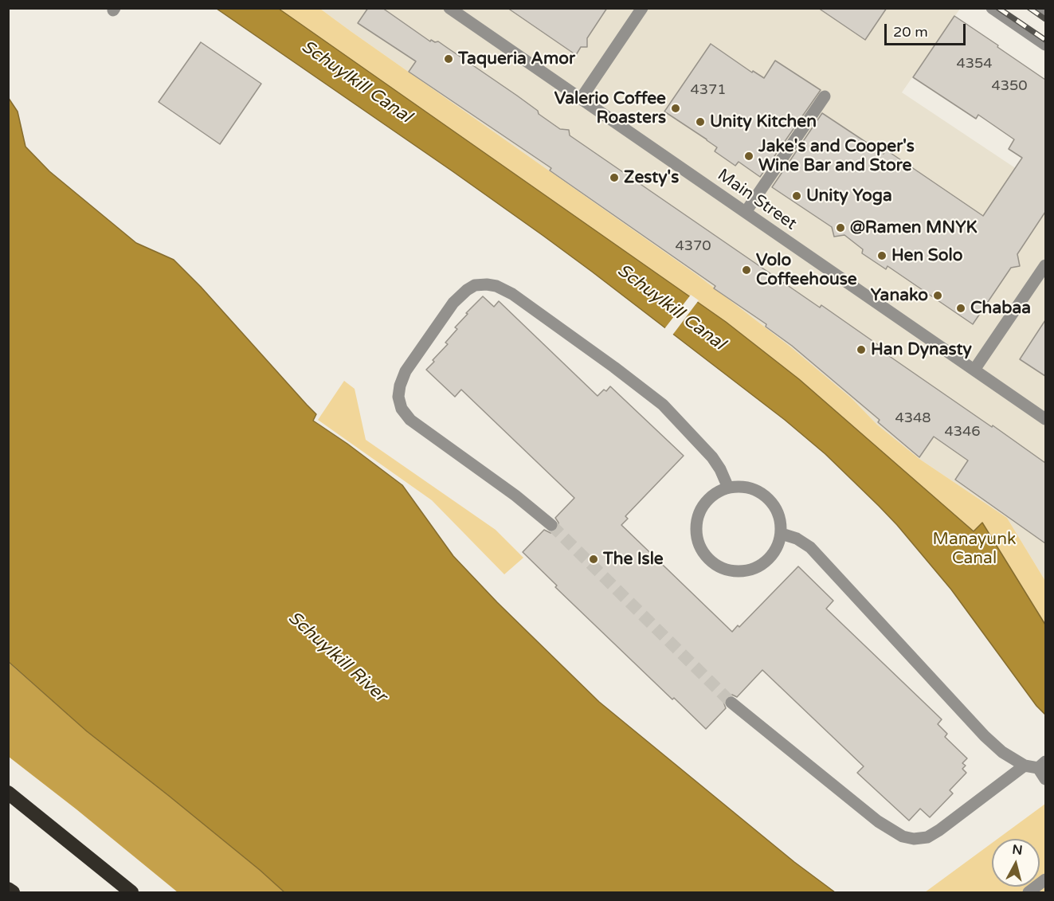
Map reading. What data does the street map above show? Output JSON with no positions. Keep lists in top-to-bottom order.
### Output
{
  "streets": {
    "street": ["Main Street"]
  },
  "water": ["Schuylkill Canal", "Schuylkill River"],
  "parks": ["Manayunk Canal"],
  "places": [
    "Taqueria Amor",
    "Valerio Coffee Roasters",
    "Unity Kitchen",
    "Jake's and Cooper's Wine Bar and Store",
    "Zesty's",
    "Unity Yoga",
    "@Ramen MNYK",
    "Hen Solo",
    "Volo Coffeehouse",
    "Yanako",
    "Chabaa",
    "Han Dynasty",
    "The Isle"
  ],
  "house_numbers": [
    "4354",
    "4350",
    "4371",
    "4370",
    "4348",
    "4346"
  ],
  "scale_bar": "20 m",
  "north": "top"
}
